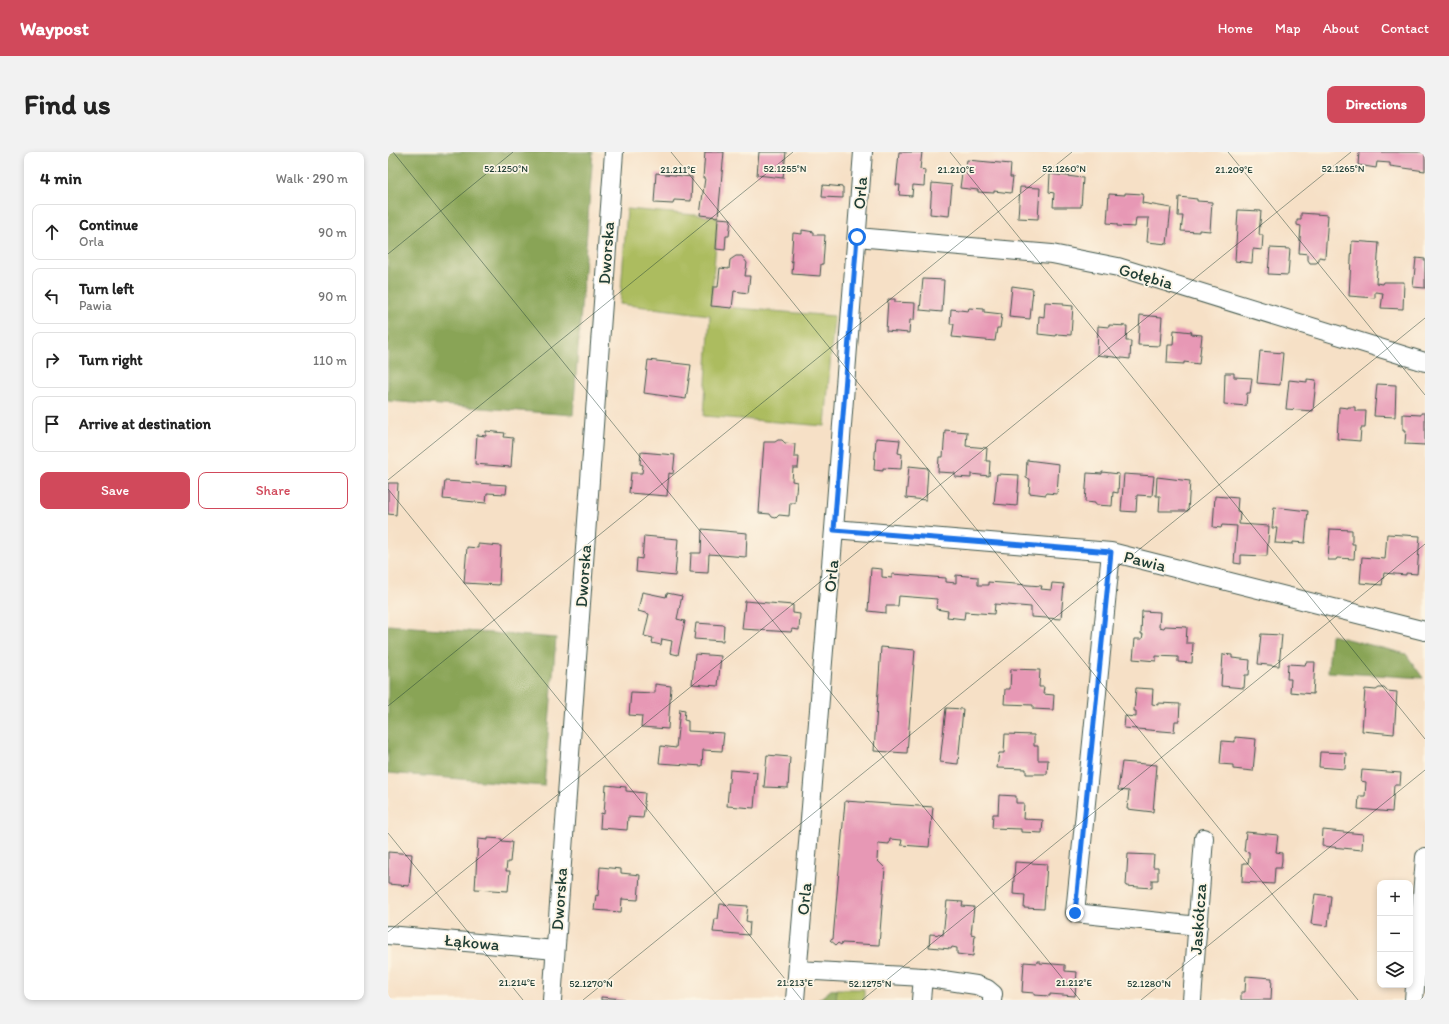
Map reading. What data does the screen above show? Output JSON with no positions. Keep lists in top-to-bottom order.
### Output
{
  "streets": {
    "street": [
      "Orla",
      "Dworska",
      "Gołębia",
      "Pawia",
      "Jaskółcza",
      "Łąkowa"
    ]
  },
  "crossings": [
    ["Orla", "Gołębia"],
    ["Orla", "Pawia"],
    ["Dworska", "Łąkowa"]
  ],
  "page": {
    "header": "Waypost",
    "nav": [
      "Home",
      "Map",
      "About",
      "Contact"
    ],
    "buttons": [
      "Directions",
      ["Save", "Share"]
    ],
    "title": "Find us",
    "heading": ["4 min", "Walk · 290 m"],
    "list": [
      ["Continue", "Orla", "90 m"],
      ["Turn left", "Pawia", "90 m"],
      ["Turn right", "110 m"],
      "Arrive at destination"
    ],
    "map_buttons": ["+", "−"]
  },
  "coordinates": [
    "52.1250°N",
    "52.1255°N",
    "52.1260°N",
    "52.1265°N",
    "21.210°E",
    "21.209°E",
    "21.211°E",
    "21.214°E",
    "21.213°E",
    "21.212°E",
    "52.1270°N",
    "52.1275°N",
    "52.1280°N"
  ]
}
